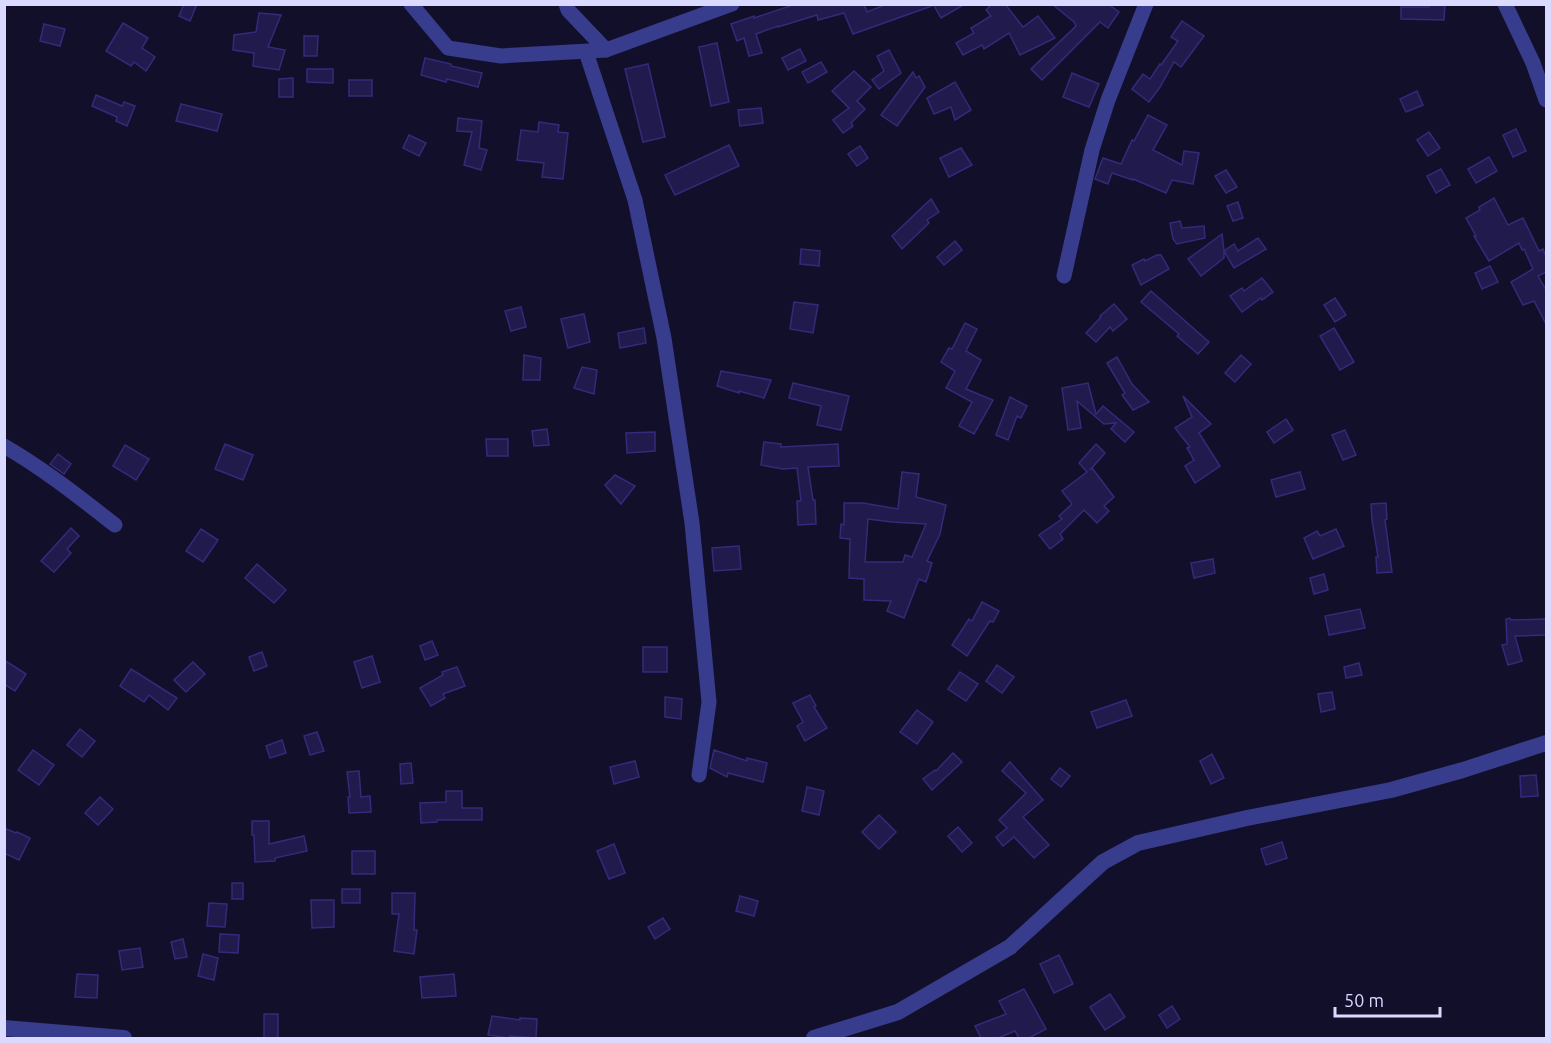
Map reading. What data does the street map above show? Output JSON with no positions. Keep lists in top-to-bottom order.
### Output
{
  "scale_bar": "50 m"
}
